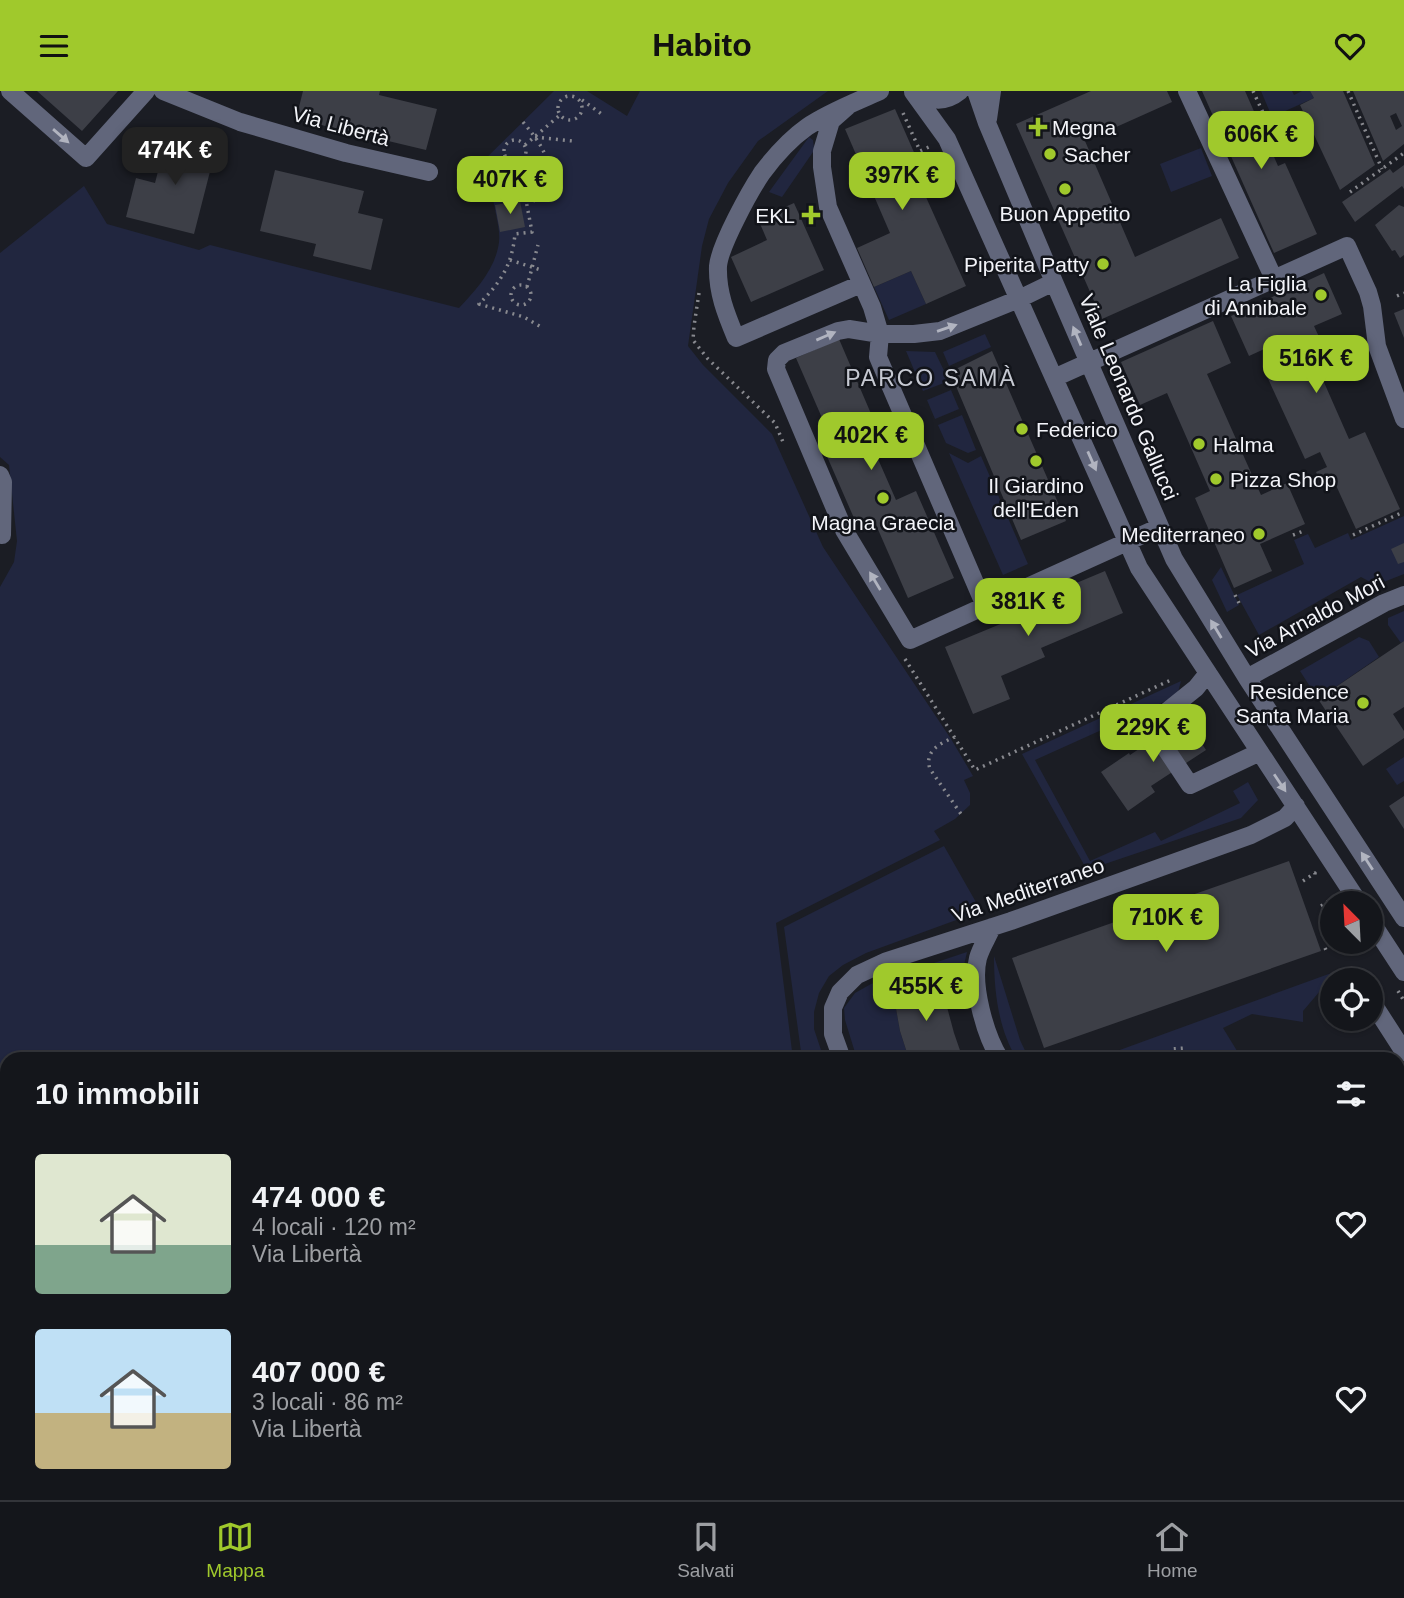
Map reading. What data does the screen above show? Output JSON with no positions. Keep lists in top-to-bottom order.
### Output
{
  "streets": {
    "street": [
      "Via Libertà",
      "Viale Leonardo Gallucci",
      "Via Arnaldo Mori",
      "Via Mediterraneo"
    ]
  },
  "crossings": [
    ["Viale Leonardo Gallucci", "Via Arnaldo Mori"]
  ],
  "districts": ["PARCO SAMÀ"],
  "places": {
    "health": ["Megna", "EKL"],
    "other": [
      "Sacher",
      "Buon Appetito",
      "Piperita Patty",
      "La Figlia di Annibale",
      "Federico",
      "Halma",
      "Il Giardino dell'Eden",
      "Pizza Shop",
      "Magna Graecia",
      "Mediterraneo",
      "Residence Santa Maria"
    ]
  },
  "north": "top left",
  "page": {
    "header": "Habito",
    "price": [
      "606K €",
      "474K €",
      "397K €",
      "407K €",
      "516K €",
      "402K €",
      "381K €",
      "229K €",
      "710K €",
      "455K €"
    ],
    "heading": "10 immobili",
    "list": [
      {
        "name": "474 000 €",
        "note": "4 locali · 120 m² · Via Libertà"
      },
      {
        "name": "407 000 €",
        "note": "3 locali · 86 m² · Via Libertà"
      }
    ],
    "tabs": ["Mappa", "Salvati", "Home"]
  }
}
